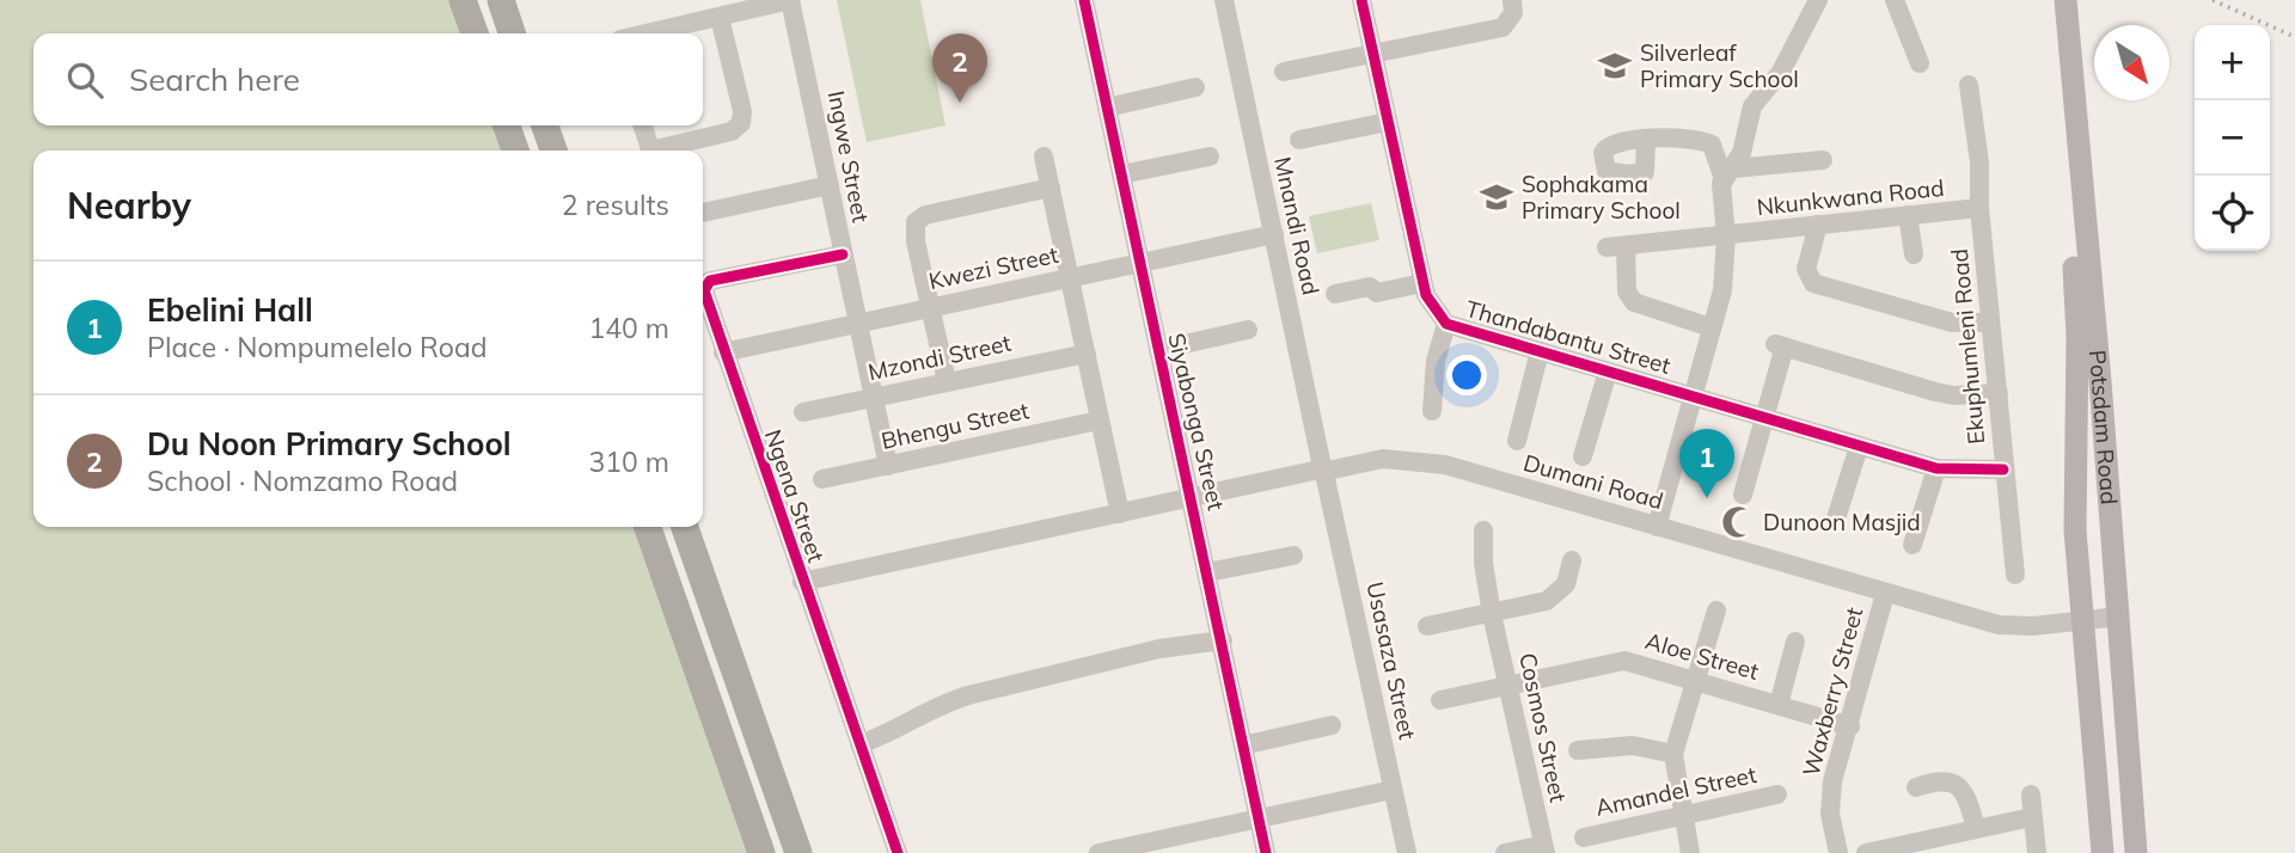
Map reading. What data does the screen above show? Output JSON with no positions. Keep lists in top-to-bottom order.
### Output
{
  "streets": {
    "main road": ["Potsdam Road"],
    "street": [
      "Ingwe Street",
      "Nkunkwana Road",
      "Mnandi Road",
      "Kwezi Street",
      "Thandabantu Street",
      "Ekuphumleni Road",
      "Mzondi Street",
      "Siyabonga Street",
      "Bhengu Street",
      "Dumani Road",
      "Ngena Street",
      "Aloe Street",
      "Usasaza Street",
      "Waxberry Street",
      "Cosmos Street",
      "Amandel Street"
    ]
  },
  "crossings": [
    ["Ingwe Street", "Kwezi Street"],
    ["Ingwe Street", "Mzondi Street"],
    ["Ingwe Street", "Bhengu Street"],
    ["Ingwe Street", "Ngena Street"],
    ["Nkunkwana Road", "Ekuphumleni Road"],
    ["Mnandi Road", "Kwezi Street"],
    ["Mnandi Road", "Dumani Road"],
    ["Mnandi Road", "Usasaza Street"],
    ["Kwezi Street", "Siyabonga Street"],
    ["Kwezi Street", "Ngena Street"],
    ["Thandabantu Street", "Ekuphumleni Road"],
    ["Siyabonga Street", "Dumani Road"],
    ["Potsdam Road", "Dumani Road"],
    ["Dumani Road", "Ngena Street"],
    ["Dumani Road", "Usasaza Street"],
    ["Dumani Road", "Waxberry Street"],
    ["Aloe Street", "Waxberry Street"],
    ["Aloe Street", "Cosmos Street"]
  ],
  "places": {
    "school or university": ["Silverleaf Primary School", "Sophakama Primary School"],
    "mosque": ["Dunoon Masjid"]
  },
  "north": "bottom right",
  "page": {
    "map_buttons": ["+", "−"],
    "pins": ["2", "1"],
    "search": "Search here",
    "heading": ["Nearby", "2 results"],
    "list": [
      {
        "mark": "1",
        "name": "Ebelini Hall",
        "note": "Place · Nompumelelo Road",
        "value": "140 m"
      },
      {
        "mark": "2",
        "name": "Du Noon Primary School",
        "note": "School · Nomzamo Road",
        "value": "310 m"
      }
    ]
  }
}
